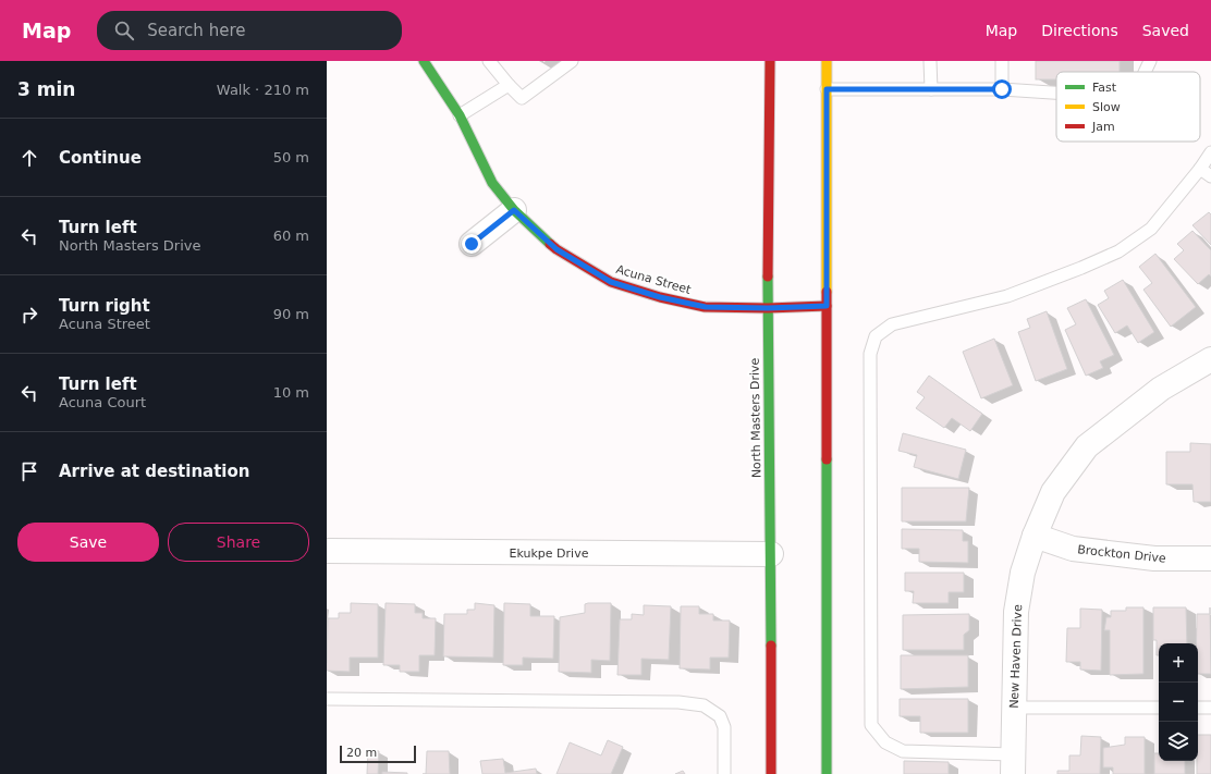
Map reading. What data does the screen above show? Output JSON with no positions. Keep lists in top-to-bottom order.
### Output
{
  "streets": {
    "main road": ["Acuna Street", "North Masters Drive"],
    "street": ["Ekukpe Drive", "Brockton Drive", "New Haven Drive"]
  },
  "crossings": [
    ["Acuna Street", "North Masters Drive"],
    ["North Masters Drive", "Ekukpe Drive"],
    ["Brockton Drive", "New Haven Drive"]
  ],
  "legend": ["Fast", "Slow", "Jam"],
  "scale_bar": "20 m",
  "page": {
    "header": "Map",
    "search": "Search here",
    "nav": ["Map", "Directions", "Saved"],
    "heading": ["3 min", "Walk · 210 m"],
    "list": [
      ["Continue", "50 m"],
      ["Turn left", "North Masters Drive", "60 m"],
      ["Turn right", "Acuna Street", "90 m"],
      ["Turn left", "Acuna Court", "10 m"],
      "Arrive at destination"
    ],
    "buttons": ["Save", "Share"],
    "map_buttons": ["+", "−"],
    "scale": "20 m"
  }
}
